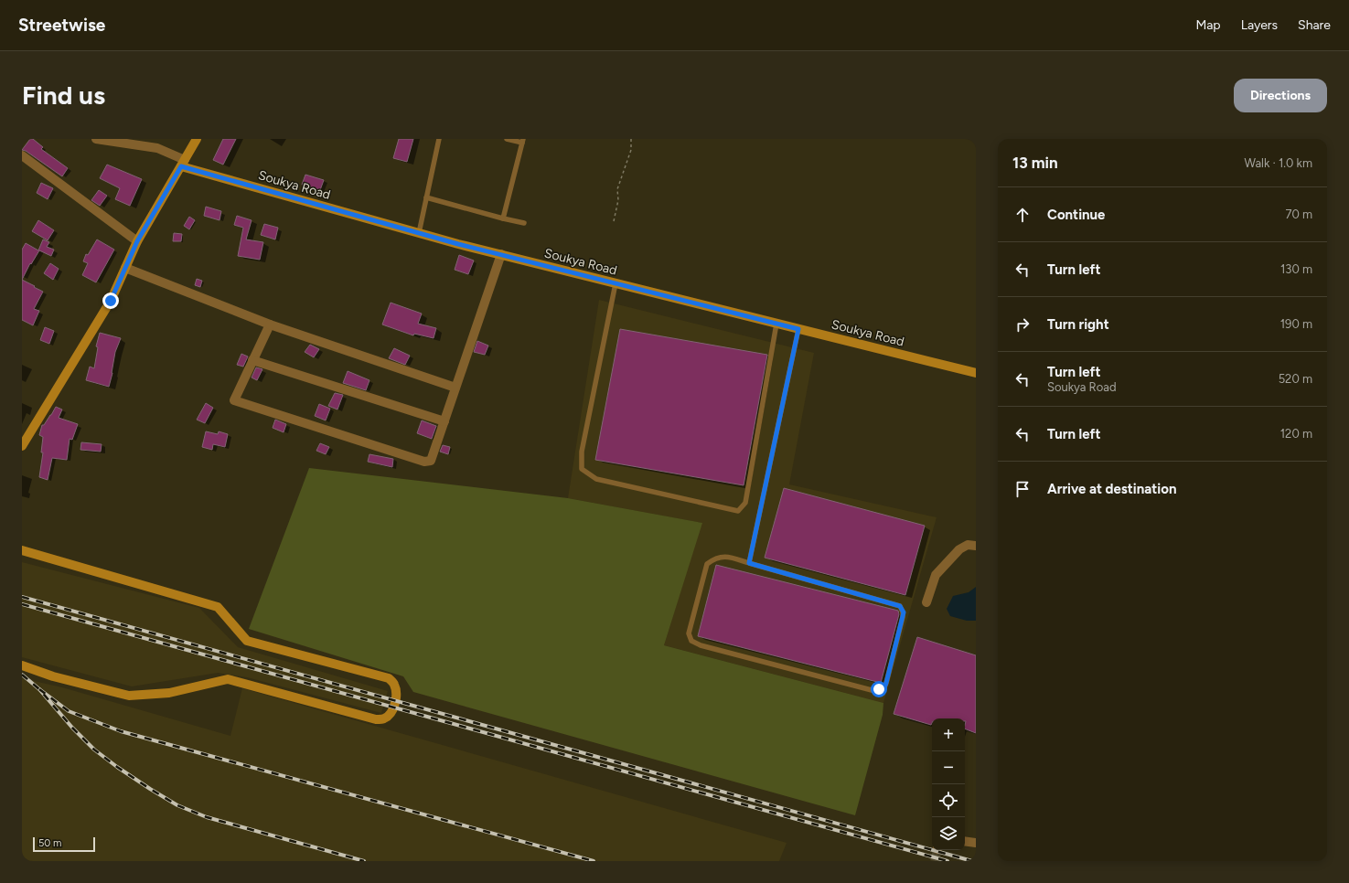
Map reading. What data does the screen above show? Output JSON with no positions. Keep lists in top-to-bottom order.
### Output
{
  "streets": {
    "main road": ["Soukya Road"]
  },
  "scale_bar": "50 m",
  "page": {
    "header": "Streetwise",
    "nav": ["Map", "Layers", "Share"],
    "buttons": "Directions",
    "title": "Find us",
    "heading": ["13 min", "Walk · 1.0 km"],
    "list": [
      ["Continue", "70 m"],
      ["Turn left", "130 m"],
      ["Turn right", "190 m"],
      ["Turn left", "Soukya Road", "520 m"],
      ["Turn left", "120 m"],
      "Arrive at destination"
    ],
    "map_buttons": ["+", "−"],
    "scale": "50 m"
  }
}
